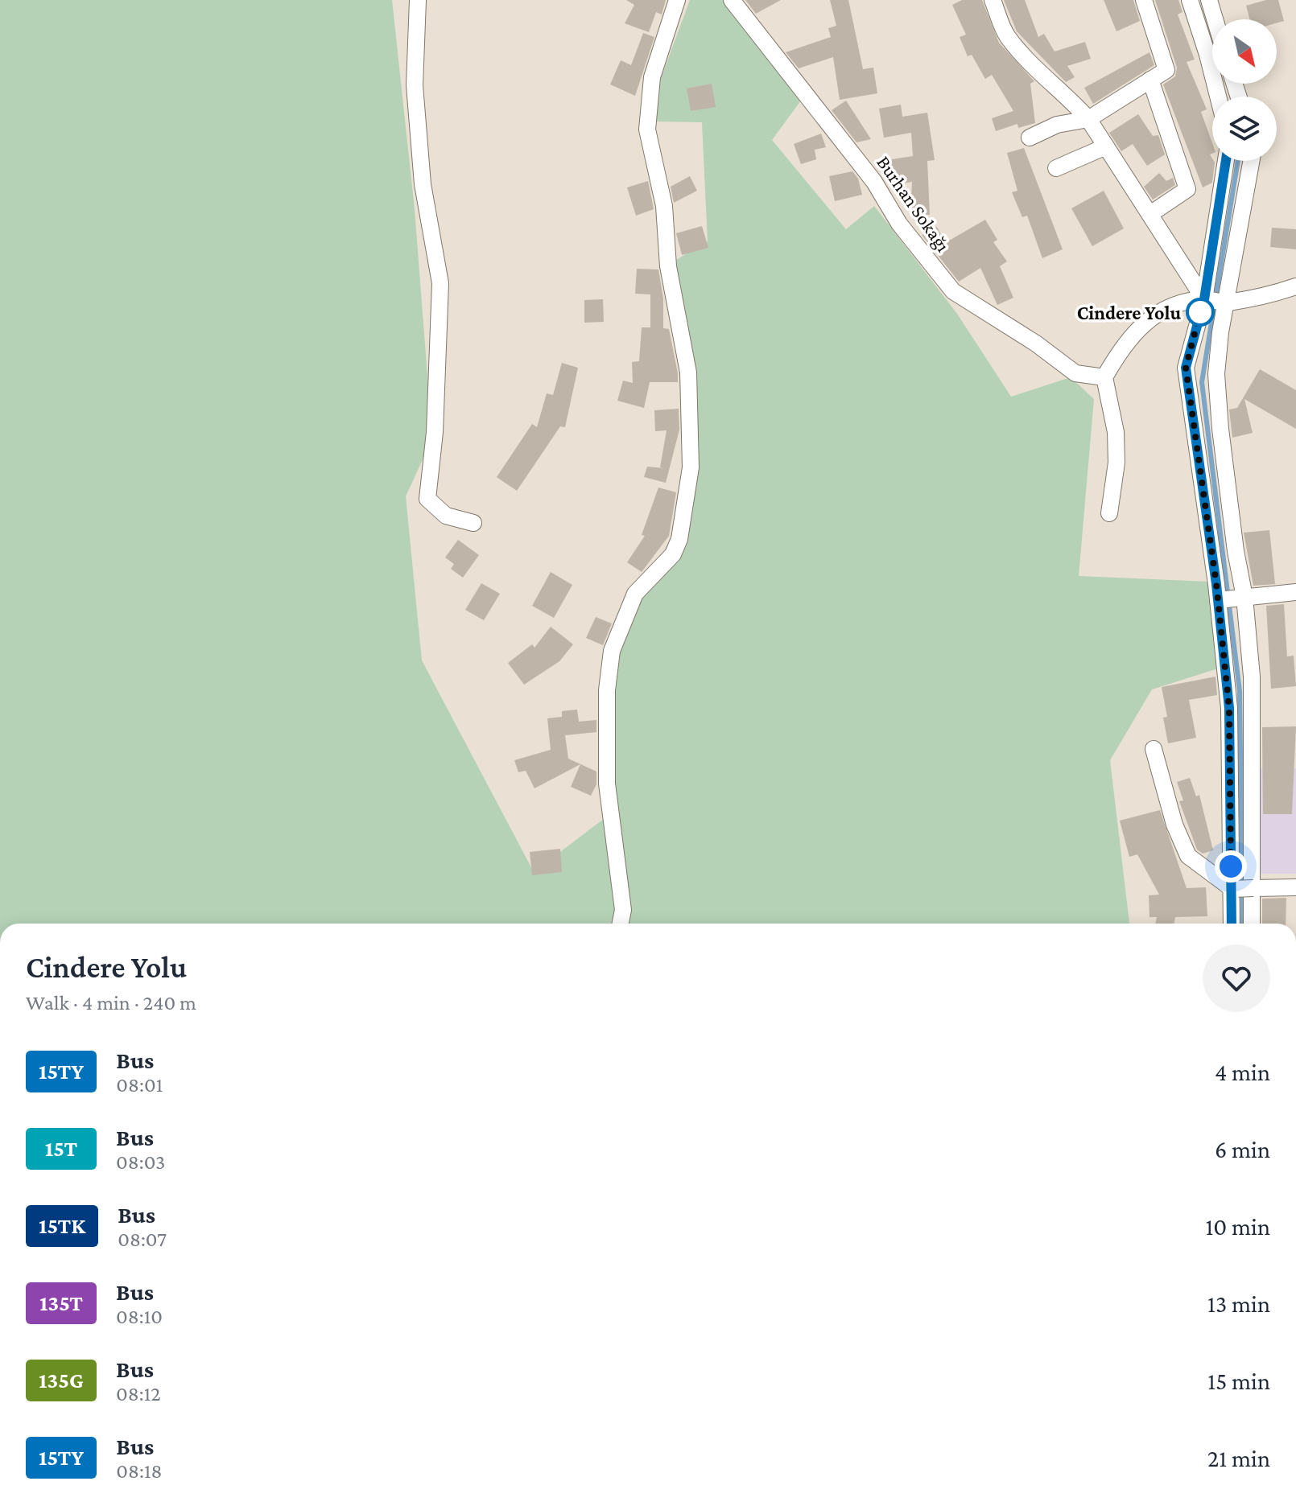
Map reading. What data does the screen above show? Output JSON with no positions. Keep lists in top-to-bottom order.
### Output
{
  "streets": {
    "street": ["Burhan Sokağı"]
  },
  "places": ["Cindere Yolu"],
  "lines": ["bus line 15TY"],
  "north": "bottom right",
  "page": {
    "heading": ["Cindere Yolu", "Walk · 4 min · 240 m"],
    "list": [
      {
        "mark": "15TY",
        "name": "Bus",
        "note": "08:01",
        "value": "4 min"
      },
      {
        "mark": "15T",
        "name": "Bus",
        "note": "08:03",
        "value": "6 min"
      },
      {
        "mark": "15TK",
        "name": "Bus",
        "note": "08:07",
        "value": "10 min"
      },
      {
        "mark": "135T",
        "name": "Bus",
        "note": "08:10",
        "value": "13 min"
      },
      {
        "mark": "135G",
        "name": "Bus",
        "note": "08:12",
        "value": "15 min"
      },
      {
        "mark": "15TY",
        "name": "Bus",
        "note": "08:18",
        "value": "21 min"
      }
    ]
  }
}
